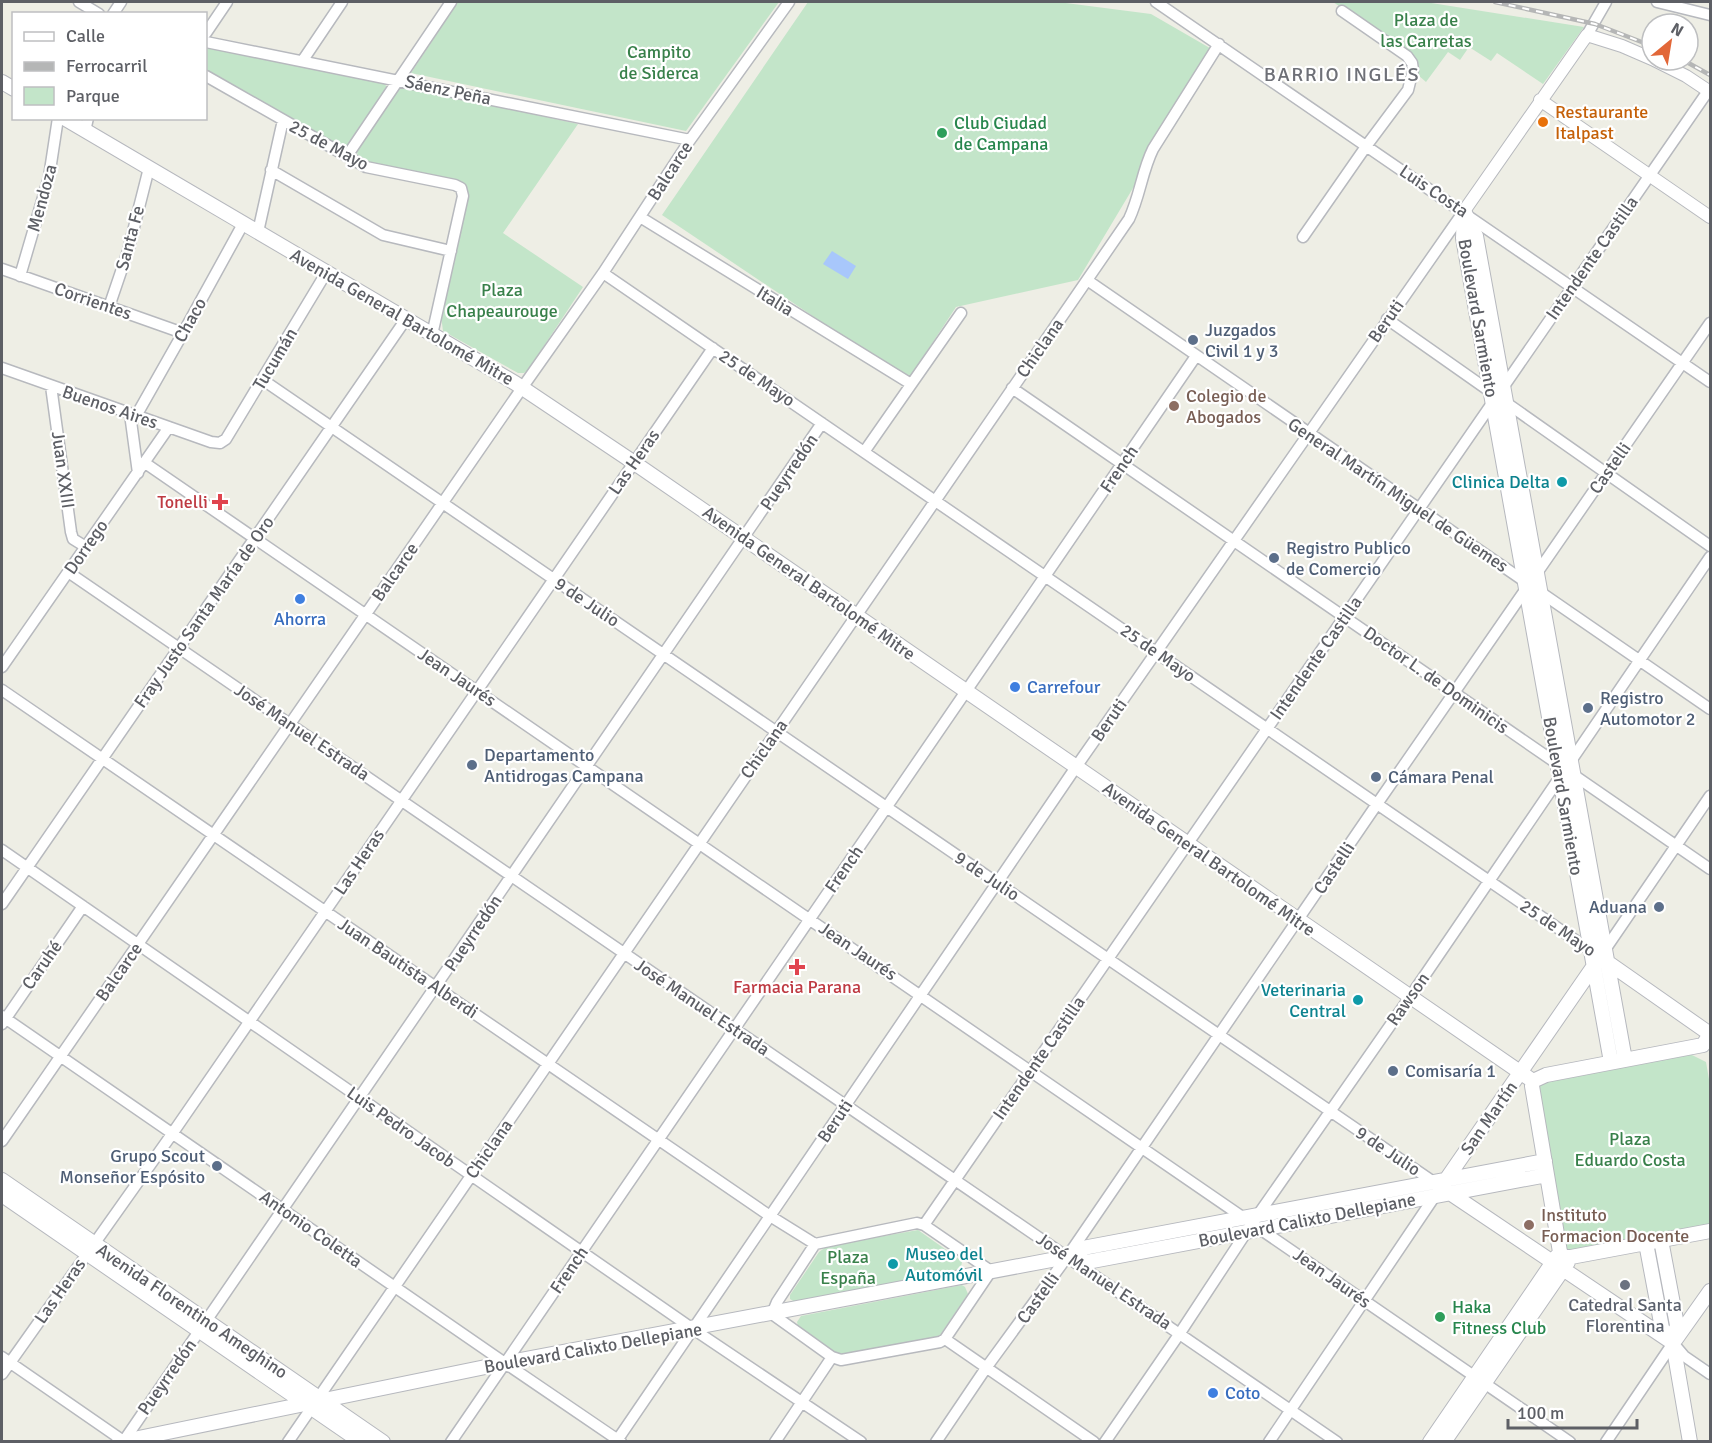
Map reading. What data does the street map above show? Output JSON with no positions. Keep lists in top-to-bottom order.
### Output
{
  "streets": {
    "main road": [
      "25 de Mayo",
      "Avenida General Bartolomé Mitre",
      "Boulevard Sarmiento",
      "9 de Julio",
      "San Martín",
      "Boulevard Calixto Dellepiane",
      "Avenida Florentino Ameghino"
    ],
    "street": [
      "Sáenz Peña",
      "Balcarce",
      "Luis Costa",
      "Mendoza",
      "Santa Fe",
      "Intendente Castilla",
      "Corrientes",
      "Italia",
      "Chaco",
      "Beruti",
      "Chiclana",
      "Tucumán",
      "Buenos Aires",
      "Las Heras",
      "Castelli",
      "French",
      "Juan XXIII",
      "Pueyrredón",
      "General Martín Miguel de Güemes",
      "Dorrego",
      "Fray Justo Santa María de Oro",
      "Jean Jaurés",
      "Doctor L. de Dominicis",
      "José Manuel Estrada",
      "Caruhé",
      "Juan Bautista Alberdi",
      "Rawson",
      "Luis Pedro Jacob",
      "Antonio Coletta"
    ]
  },
  "crossings": [
    ["Sáenz Peña", "Balcarce"],
    ["25 de Mayo", "Balcarce"],
    ["25 de Mayo", "Intendente Castilla"],
    ["25 de Mayo", "Boulevard Sarmiento"],
    ["25 de Mayo", "Beruti"],
    ["25 de Mayo", "Chiclana"],
    ["25 de Mayo", "Las Heras"],
    ["25 de Mayo", "Castelli"],
    ["25 de Mayo", "French"],
    ["25 de Mayo", "Pueyrredón"],
    ["25 de Mayo", "Rawson"],
    ["25 de Mayo", "San Martín"],
    ["Balcarce", "Italia"],
    ["Balcarce", "Avenida General Bartolomé Mitre"],
    ["Balcarce", "9 de Julio"],
    ["Balcarce", "Jean Jaurés"],
    ["Balcarce", "José Manuel Estrada"],
    ["Balcarce", "Juan Bautista Alberdi"],
    ["Balcarce", "Luis Pedro Jacob"],
    ["Balcarce", "Antonio Coletta"],
    ["Luis Costa", "Intendente Castilla"],
    ["Luis Costa", "Boulevard Sarmiento"],
    ["Luis Costa", "Beruti"],
    ["Luis Costa", "Chiclana"],
    ["Luis Costa", "Castelli"],
    ["Mendoza", "Corrientes"],
    ["Santa Fe", "Corrientes"],
    ["Santa Fe", "Avenida General Bartolomé Mitre"],
    ["Intendente Castilla", "Avenida General Bartolomé Mitre"],
    ["Intendente Castilla", "Boulevard Sarmiento"],
    ["Intendente Castilla", "General Martín Miguel de Güemes"],
    ["Intendente Castilla", "9 de Julio"],
    ["Intendente Castilla", "Jean Jaurés"],
    ["Intendente Castilla", "Doctor L. de Dominicis"],
    ["Intendente Castilla", "José Manuel Estrada"],
    ["Corrientes", "Chaco"],
    ["Avenida General Bartolomé Mitre", "Chaco"],
    ["Avenida General Bartolomé Mitre", "Beruti"],
    ["Avenida General Bartolomé Mitre", "Chiclana"],
    ["Avenida General Bartolomé Mitre", "Tucumán"],
    ["Avenida General Bartolomé Mitre", "Las Heras"],
    ["Avenida General Bartolomé Mitre", "Castelli"],
    ["Avenida General Bartolomé Mitre", "French"],
    ["Avenida General Bartolomé Mitre", "Pueyrredón"],
    ["Avenida General Bartolomé Mitre", "Fray Justo Santa María de Oro"],
    ["Avenida General Bartolomé Mitre", "Rawson"],
    ["Avenida General Bartolomé Mitre", "San Martín"],
    ["Boulevard Sarmiento", "Beruti"],
    ["Boulevard Sarmiento", "Castelli"],
    ["Boulevard Sarmiento", "General Martín Miguel de Güemes"],
    ["Boulevard Sarmiento", "Doctor L. de Dominicis"],
    ["Boulevard Sarmiento", "Rawson"],
    ["Boulevard Sarmiento", "San Martín"],
    ["Chaco", "Buenos Aires"],
    ["Beruti", "General Martín Miguel de Güemes"],
    ["Beruti", "9 de Julio"],
    ["Beruti", "Jean Jaurés"],
    ["Beruti", "Doctor L. de Dominicis"],
    ["Beruti", "José Manuel Estrada"],
    ["Beruti", "Juan Bautista Alberdi"],
    ["Beruti", "Luis Pedro Jacob"],
    ["Beruti", "Boulevard Calixto Dellepiane"],
    ["Beruti", "Antonio Coletta"],
    ["Chiclana", "General Martín Miguel de Güemes"],
    ["Chiclana", "9 de Julio"],
    ["Chiclana", "Jean Jaurés"],
    ["Chiclana", "Doctor L. de Dominicis"],
    ["Chiclana", "José Manuel Estrada"],
    ["Chiclana", "Juan Bautista Alberdi"],
    ["Chiclana", "Luis Pedro Jacob"],
    ["Chiclana", "Boulevard Calixto Dellepiane"],
    ["Chiclana", "Antonio Coletta"],
    ["Chiclana", "Avenida Florentino Ameghino"],
    ["Tucumán", "Buenos Aires"],
    ["Tucumán", "9 de Julio"],
    ["Buenos Aires", "Juan XXIII"],
    ["Buenos Aires", "Dorrego"],
    ["Las Heras", "9 de Julio"],
    ["Las Heras", "Jean Jaurés"],
    ["Las Heras", "José Manuel Estrada"],
    ["Las Heras", "Juan Bautista Alberdi"],
    ["Las Heras", "Luis Pedro Jacob"],
    ["Las Heras", "Antonio Coletta"],
    ["Las Heras", "Avenida Florentino Ameghino"],
    ["Castelli", "General Martín Miguel de Güemes"],
    ["Castelli", "9 de Julio"],
    ["Castelli", "Jean Jaurés"],
    ["Castelli", "Doctor L. de Dominicis"],
    ["Castelli", "José Manuel Estrada"],
    ["Castelli", "Boulevard Calixto Dellepiane"],
    ["French", "General Martín Miguel de Güemes"],
    ["French", "9 de Julio"],
    ["French", "Jean Jaurés"],
    ["French", "Doctor L. de Dominicis"],
    ["French", "José Manuel Estrada"],
    ["French", "Juan Bautista Alberdi"],
    ["French", "Luis Pedro Jacob"],
    ["French", "Boulevard Calixto Dellepiane"],
    ["French", "Antonio Coletta"],
    ["Juan XXIII", "Dorrego"],
    ["Pueyrredón", "9 de Julio"],
    ["Pueyrredón", "Jean Jaurés"],
    ["Pueyrredón", "José Manuel Estrada"],
    ["Pueyrredón", "Juan Bautista Alberdi"],
    ["Pueyrredón", "Luis Pedro Jacob"],
    ["Pueyrredón", "Boulevard Calixto Dellepiane"],
    ["Pueyrredón", "Antonio Coletta"],
    ["Pueyrredón", "Avenida Florentino Ameghino"],
    ["General Martín Miguel de Güemes", "Rawson"],
    ["Dorrego", "Jean Jaurés"],
    ["Dorrego", "José Manuel Estrada"],
    ["9 de Julio", "Fray Justo Santa María de Oro"],
    ["9 de Julio", "Rawson"],
    ["9 de Julio", "San Martín"],
    ["9 de Julio", "Boulevard Calixto Dellepiane"],
    ["Fray Justo Santa María de Oro", "Jean Jaurés"],
    ["Fray Justo Santa María de Oro", "José Manuel Estrada"],
    ["Fray Justo Santa María de Oro", "Juan Bautista Alberdi"],
    ["Fray Justo Santa María de Oro", "Luis Pedro Jacob"],
    ["Jean Jaurés", "Rawson"],
    ["Jean Jaurés", "San Martín"],
    ["Jean Jaurés", "Boulevard Calixto Dellepiane"],
    ["Doctor L. de Dominicis", "Rawson"],
    ["Doctor L. de Dominicis", "San Martín"],
    ["José Manuel Estrada", "Rawson"],
    ["José Manuel Estrada", "San Martín"],
    ["José Manuel Estrada", "Boulevard Calixto Dellepiane"],
    ["Caruhé", "Luis Pedro Jacob"],
    ["Caruhé", "Antonio Coletta"],
    ["Rawson", "Boulevard Calixto Dellepiane"],
    ["San Martín", "Boulevard Calixto Dellepiane"],
    ["Luis Pedro Jacob", "Boulevard Calixto Dellepiane"],
    ["Boulevard Calixto Dellepiane", "Antonio Coletta"],
    ["Boulevard Calixto Dellepiane", "Avenida Florentino Ameghino"]
  ],
  "districts": ["BARRIO INGLÉS"],
  "parks": [
    "Plaza de las Carretas",
    "Campito de Siderca",
    "Plaza Chapeaurouge",
    "Plaza Eduardo Costa",
    "Plaza España"
  ],
  "places": {
    "other": [
      "Restaurante Italpast",
      "Club Ciudad de Campana",
      "Juzgados Civil 1 y 3",
      "Colegio de Abogados",
      "Clinica Delta",
      "Registro Publico de Comercio",
      "Ahorra",
      "Carrefour",
      "Registro Automotor 2",
      "Departamento Antidrogas Campana",
      "Cámara Penal",
      "Aduana",
      "Veterinaria Central",
      "Comisaría 1",
      "Grupo Scout Monseñor Espósito",
      "Instituto Formacion Docente",
      "Museo del Automóvil",
      "Catedral Santa Florentina",
      "Haka Fitness Club",
      "Coto"
    ],
    "health": ["Tonelli", "Farmacia Parana"]
  },
  "legend": ["Calle", "Ferrocarril", "Parque"],
  "scale_bar": "100 m",
  "north": "top right"
}
